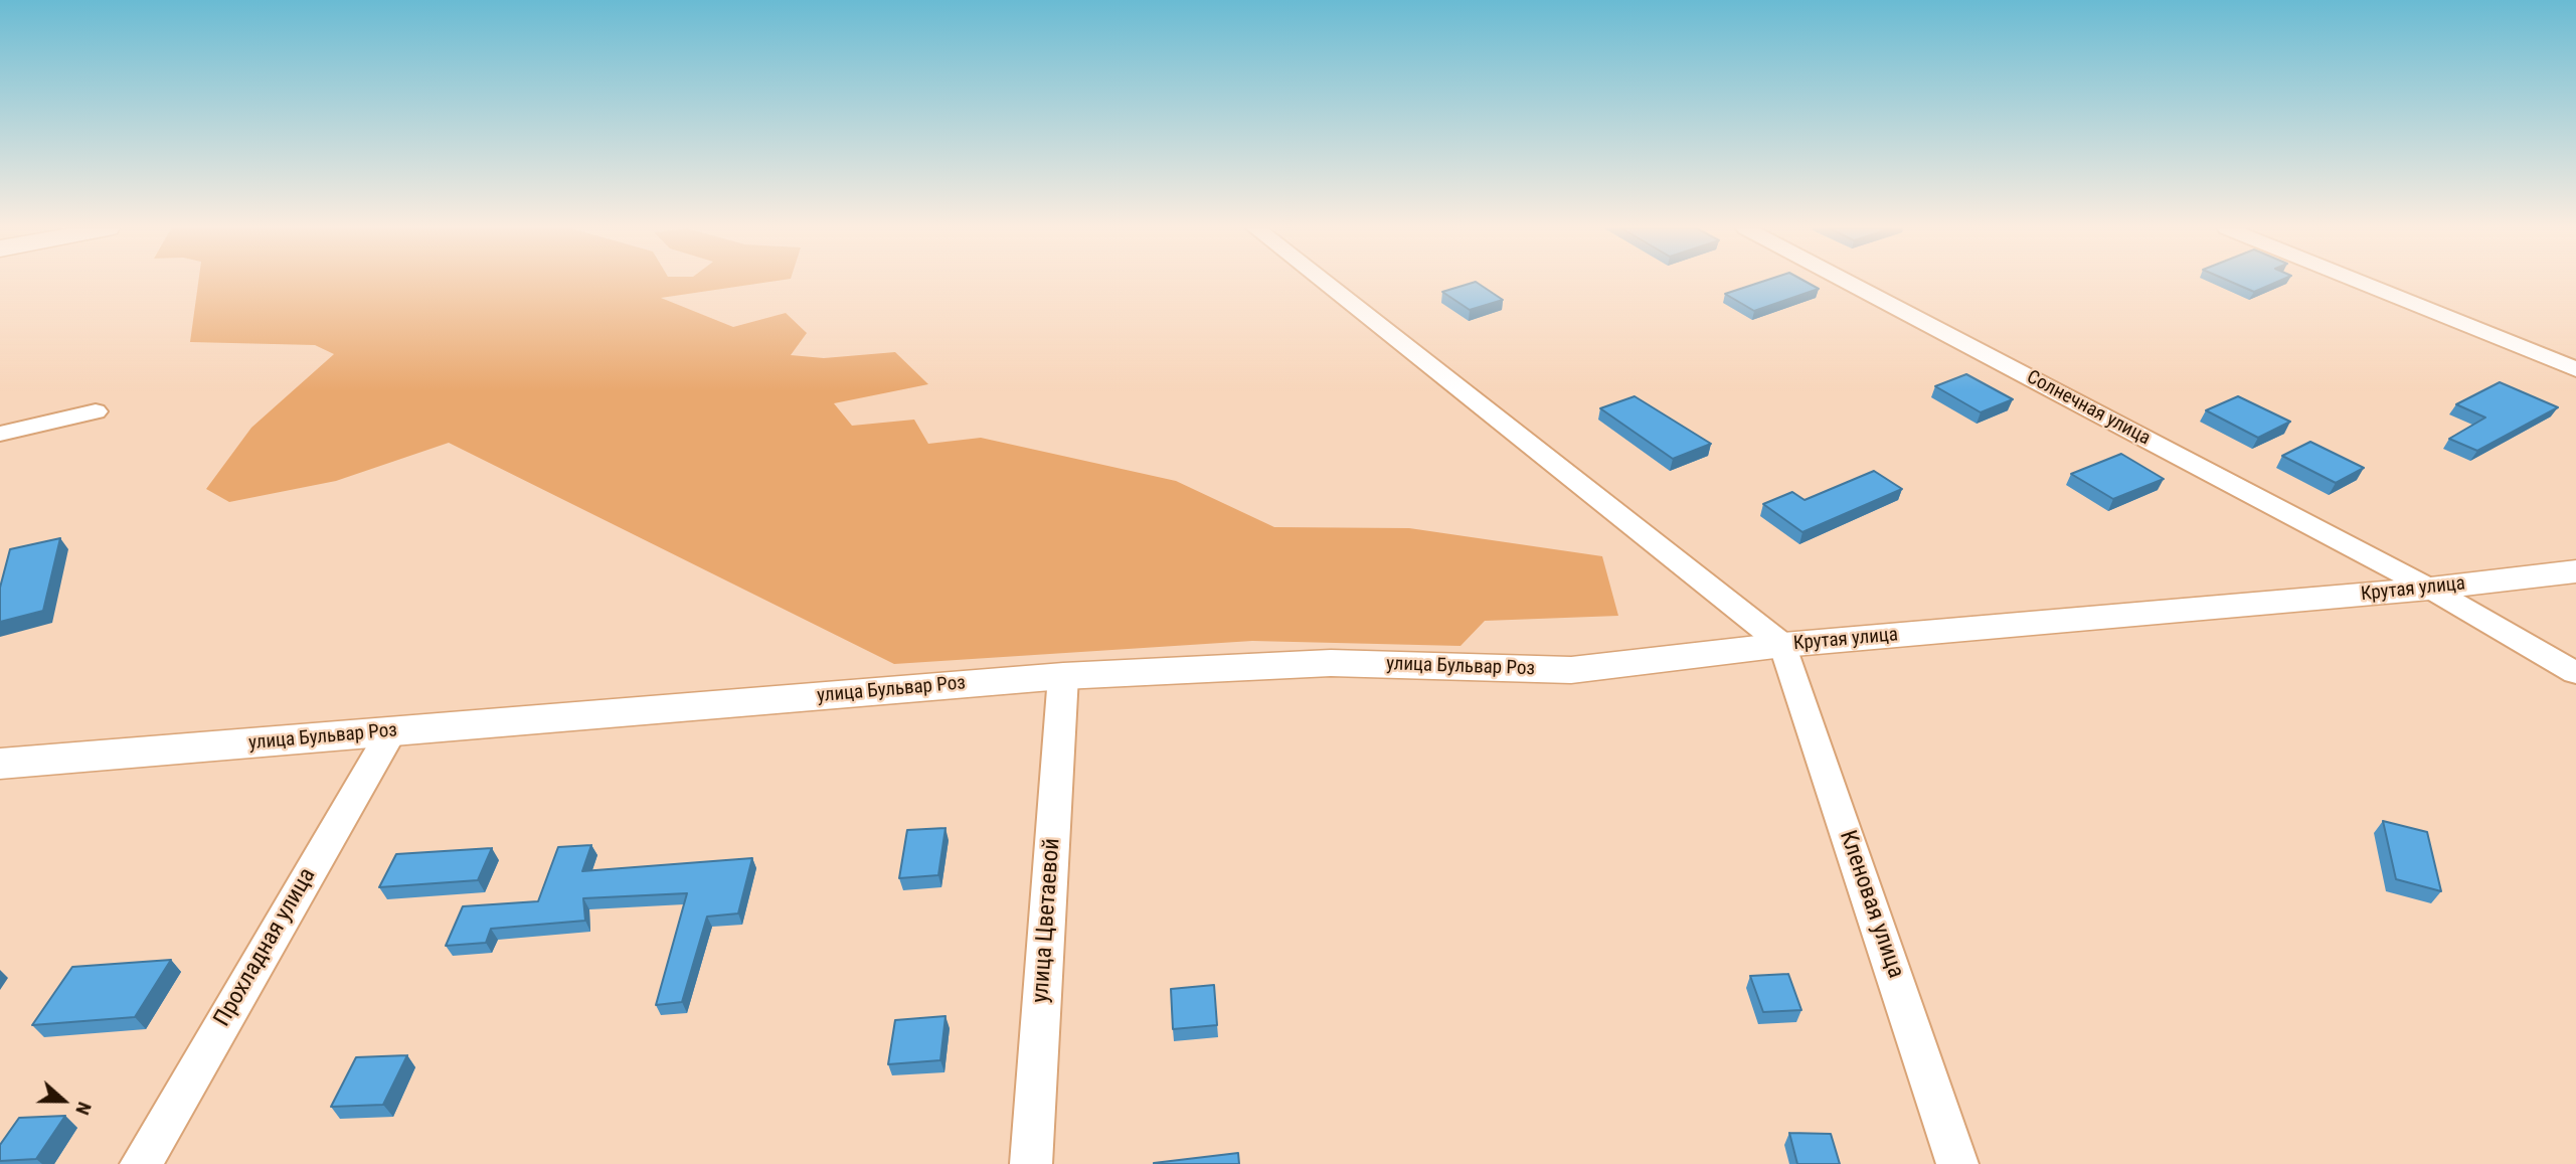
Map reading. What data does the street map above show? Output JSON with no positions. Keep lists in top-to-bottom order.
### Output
{
  "streets": {
    "street": [
      "Солнечная улица",
      "Крутая улица",
      "улица Бульвар Роз",
      "Кленовая улица",
      "улица Цветаевой",
      "Прохладная улица"
    ]
  },
  "crossings": [
    ["Солнечная улица", "Крутая улица"],
    ["Крутая улица", "улица Бульвар Роз"],
    ["Крутая улица", "Кленовая улица"],
    ["улица Бульвар Роз", "Кленовая улица"],
    ["улица Бульвар Роз", "улица Цветаевой"],
    ["улица Бульвар Роз", "Прохладная улица"]
  ],
  "north": "right"
}
